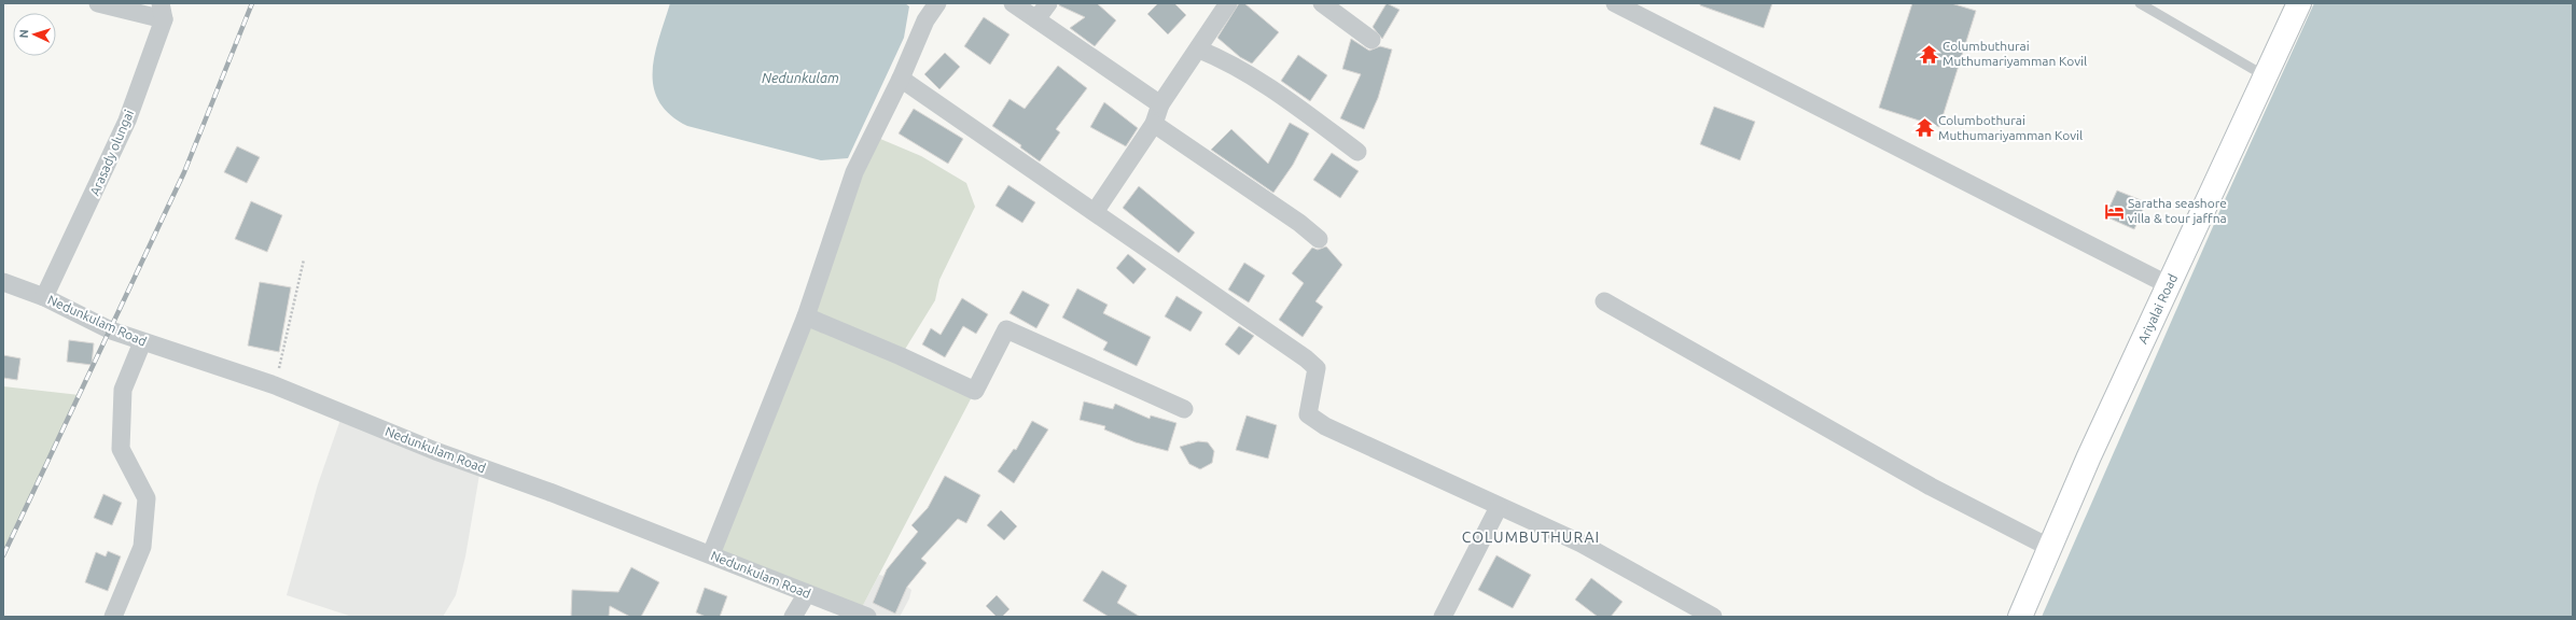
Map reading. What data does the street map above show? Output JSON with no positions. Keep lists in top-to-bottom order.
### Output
{
  "streets": {
    "street": ["Arasady olungai", "Ariyalai Road", "Nedunkulam Road"]
  },
  "crossings": [
    ["Arasady olungai", "Nedunkulam Road"]
  ],
  "districts": ["COLUMBUTHURAI"],
  "water": ["Nedunkulam"],
  "places": {
    "temple": ["Columbuthurai Muthumariyamman Kovil", "Columbothurai Muthumariyamman Kovil"],
    "hotel": ["Saratha seashore villa & tour jaffna"]
  },
  "north": "left"
}
